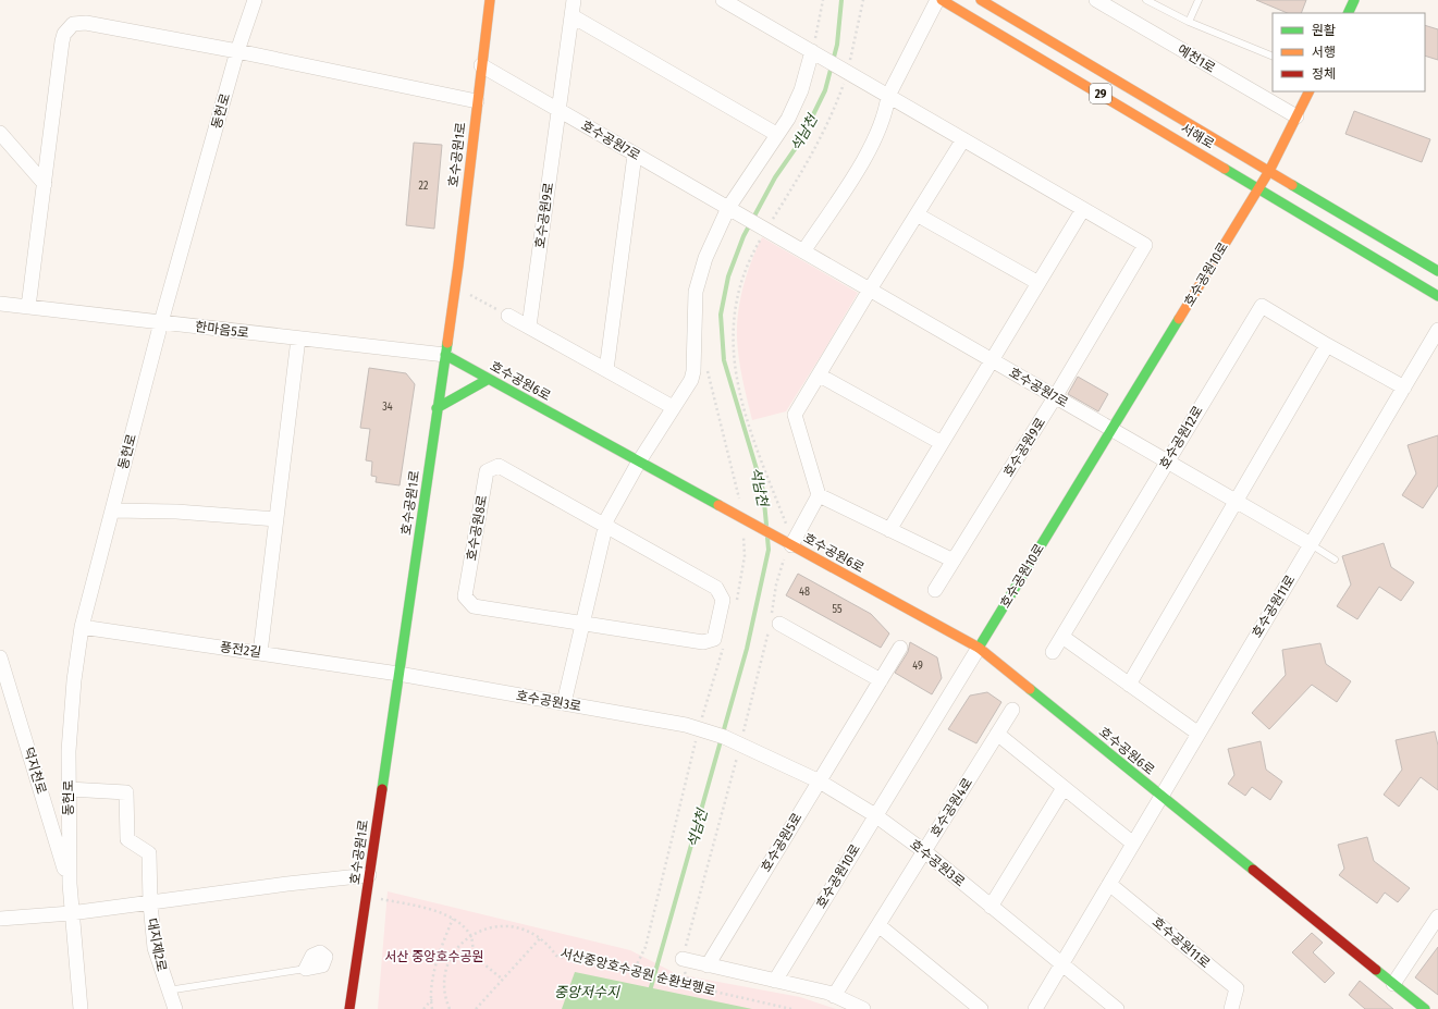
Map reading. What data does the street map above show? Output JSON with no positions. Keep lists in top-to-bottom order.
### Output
{
  "streets": {
    "main road": [
      "29",
      "서해로",
      "호수공원1로",
      "호수공원10로",
      "호수공원6로"
    ],
    "street": [
      "예천1로",
      "동헌로",
      "호수공원7로",
      "호수공원9로",
      "한마음5로",
      "호수공원12로",
      "호수공원8로",
      "호수공원11로",
      "풍전2길",
      "호수공원3로",
      "덕지천로",
      "호수공원4로",
      "호수공원5로",
      "대지제2로"
    ],
    "path": ["서산중앙호수공원 순환보행로"]
  },
  "crossings": [
    ["동헌로", "한마음5로"],
    ["동헌로", "풍전2길"],
    ["동헌로", "덕지천로"],
    ["동헌로", "대지제2로"],
    ["서해로", "호수공원10로"],
    ["호수공원7로", "호수공원1로"],
    ["호수공원7로", "호수공원9로"],
    ["호수공원7로", "호수공원10로"],
    ["호수공원7로", "호수공원12로"],
    ["호수공원7로", "호수공원11로"],
    ["호수공원1로", "한마음5로"],
    ["호수공원1로", "호수공원6로"],
    ["호수공원1로", "풍전2길"],
    ["호수공원1로", "호수공원3로"],
    ["호수공원10로", "호수공원6로"],
    ["호수공원10로", "호수공원3로"],
    ["한마음5로", "호수공원6로"],
    ["호수공원6로", "호수공원11로"],
    ["호수공원12로", "호수공원11로"],
    ["호수공원11로", "호수공원3로"],
    ["풍전2길", "호수공원3로"],
    ["호수공원3로", "호수공원4로"],
    ["호수공원3로", "호수공원5로"]
  ],
  "water": ["석남천", "중앙저수지"],
  "parks": ["서산 중앙호수공원"],
  "house_numbers": [
    "22",
    "34",
    "48",
    "55",
    "49"
  ],
  "legend": ["원활", "서행", "정체"]
}
